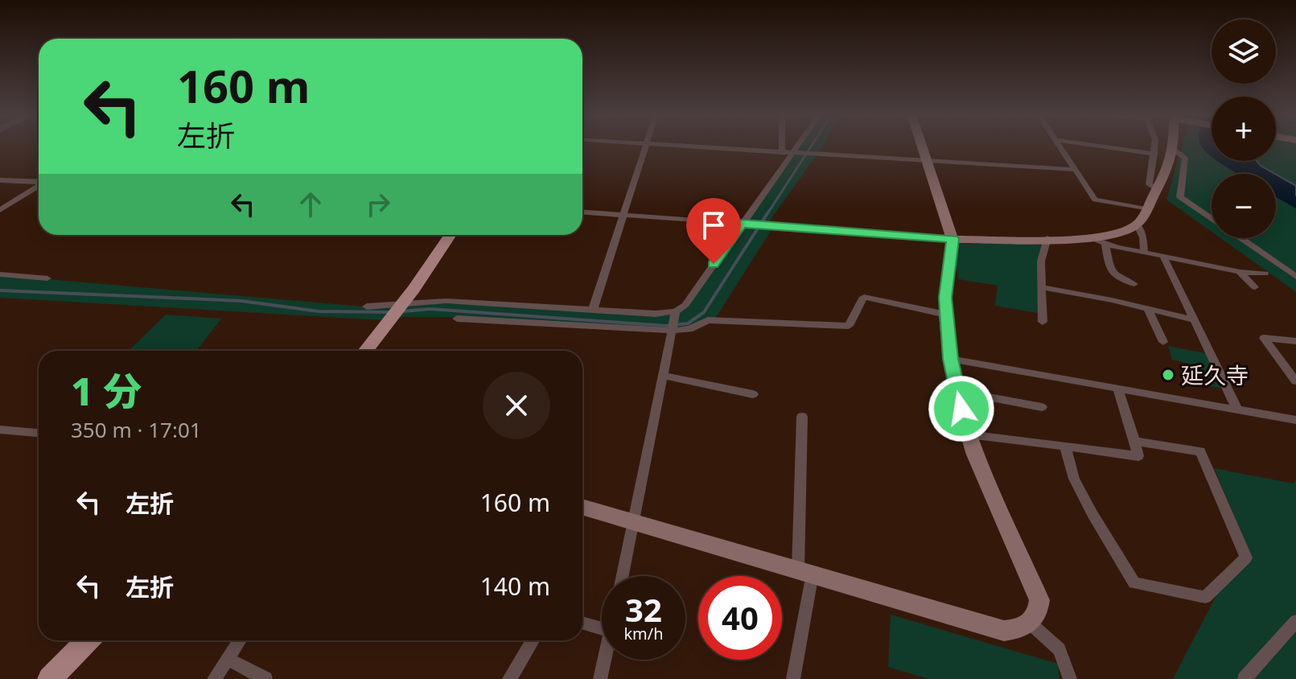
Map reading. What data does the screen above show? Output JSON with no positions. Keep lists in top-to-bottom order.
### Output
{
  "places": ["延久寺"],
  "page": {
    "map_buttons": ["+", "−"],
    "turn": ["160 m", "左折"],
    "heading": ["1 分", "350 m · 17:01"],
    "list": [
      {
        "name": "左折",
        "value": "160 m"
      },
      {
        "name": "左折",
        "value": "140 m"
      }
    ],
    "speed": "32 km/h",
    "limit": "40"
  }
}
